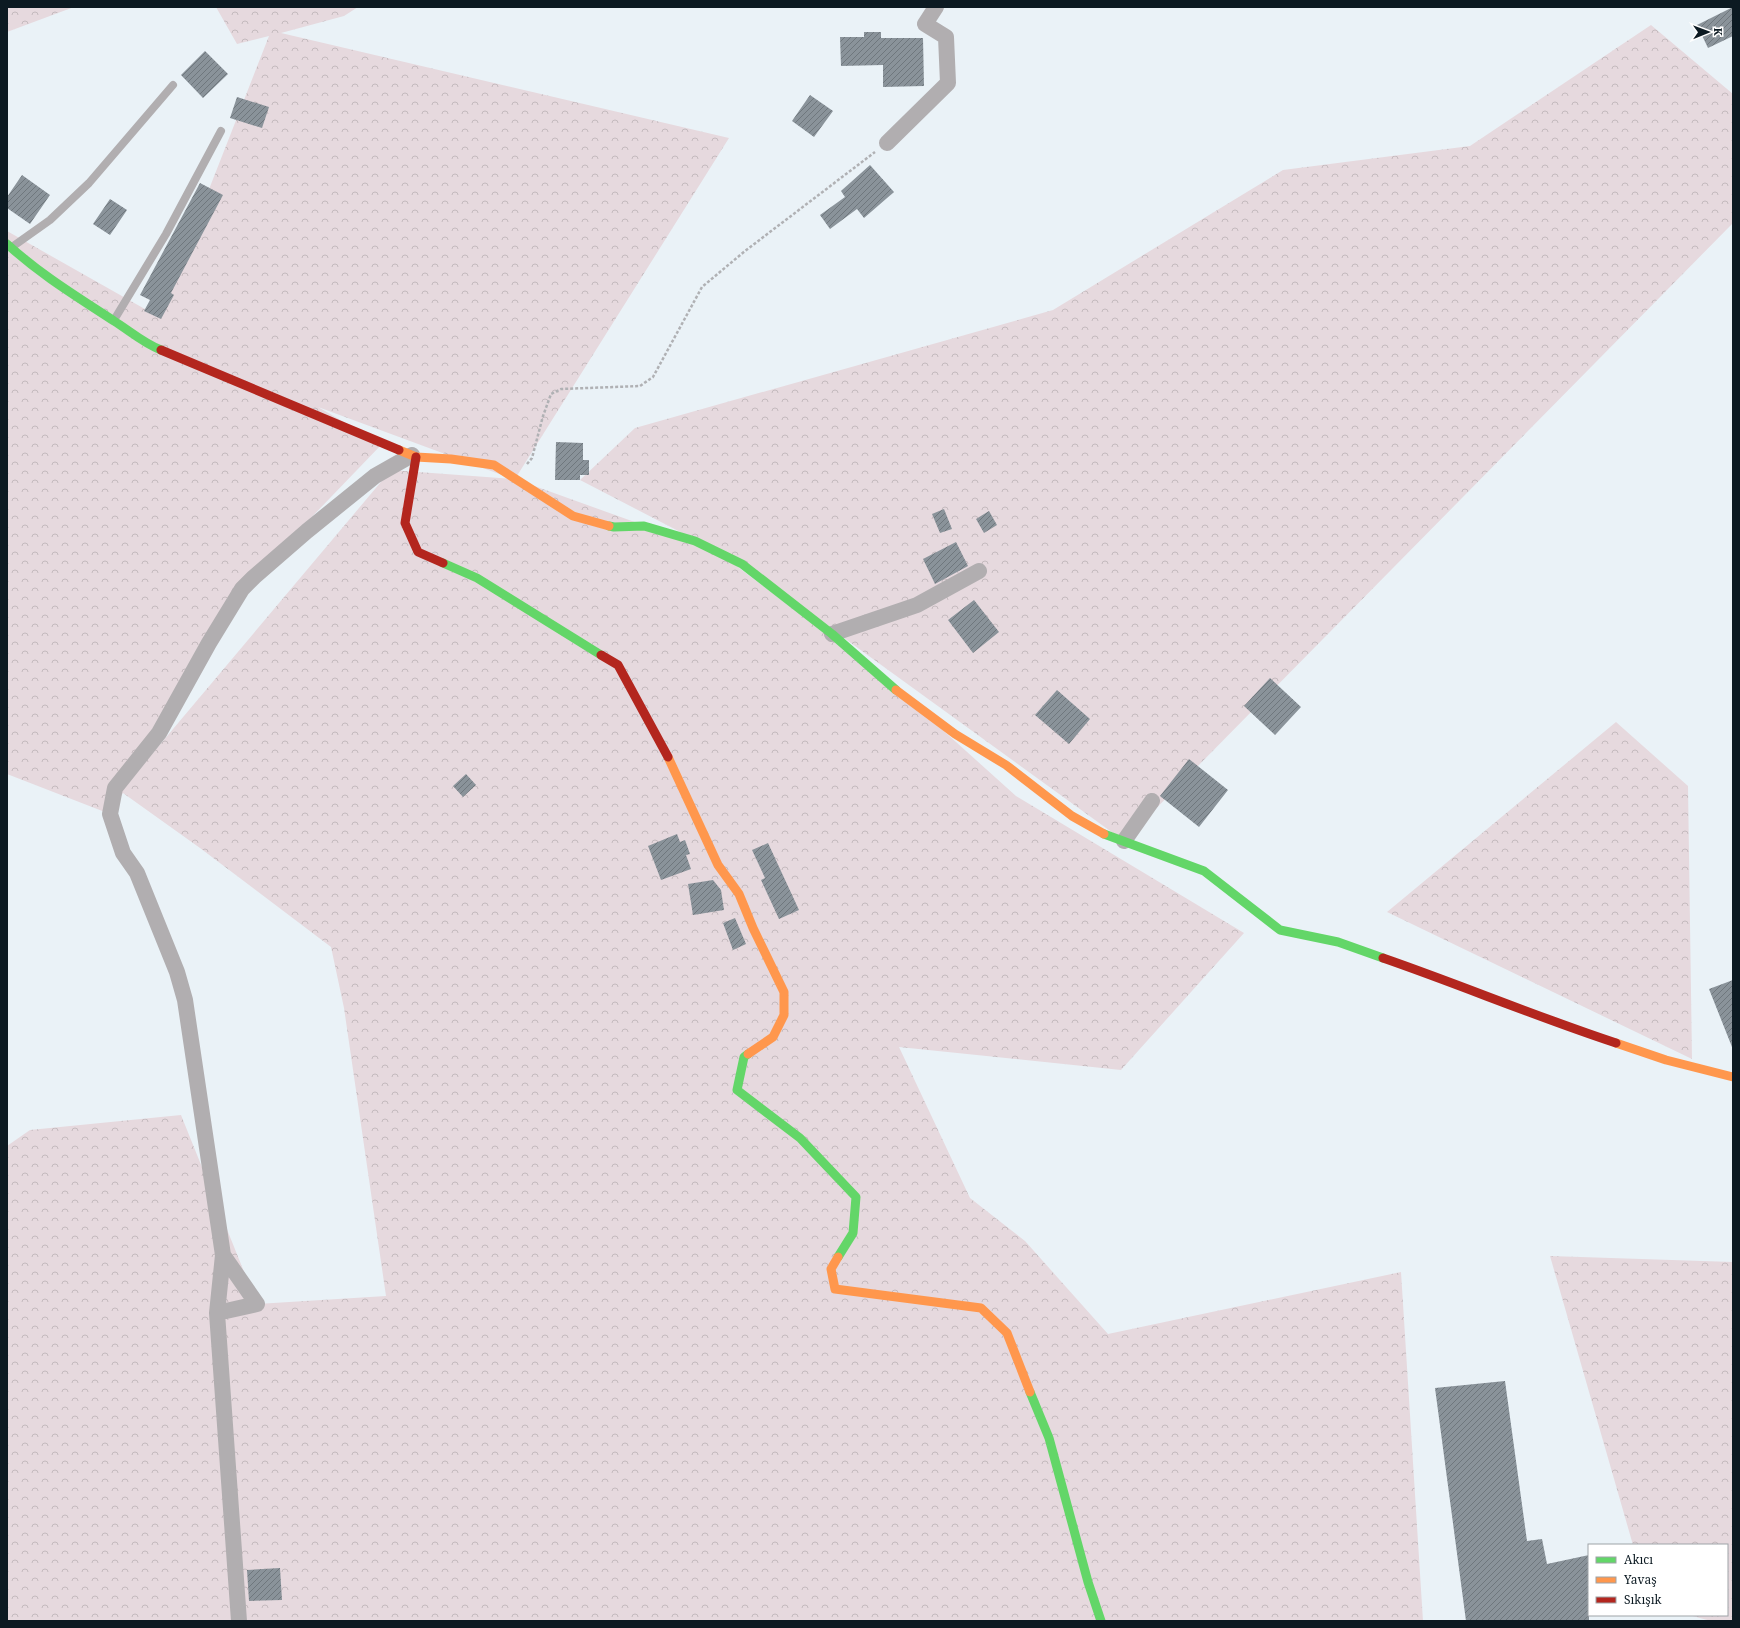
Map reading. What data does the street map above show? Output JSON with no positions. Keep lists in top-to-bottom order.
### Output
{
  "legend": ["Akıcı", "Yavaş", "Sıkışık"],
  "north": "right"
}
